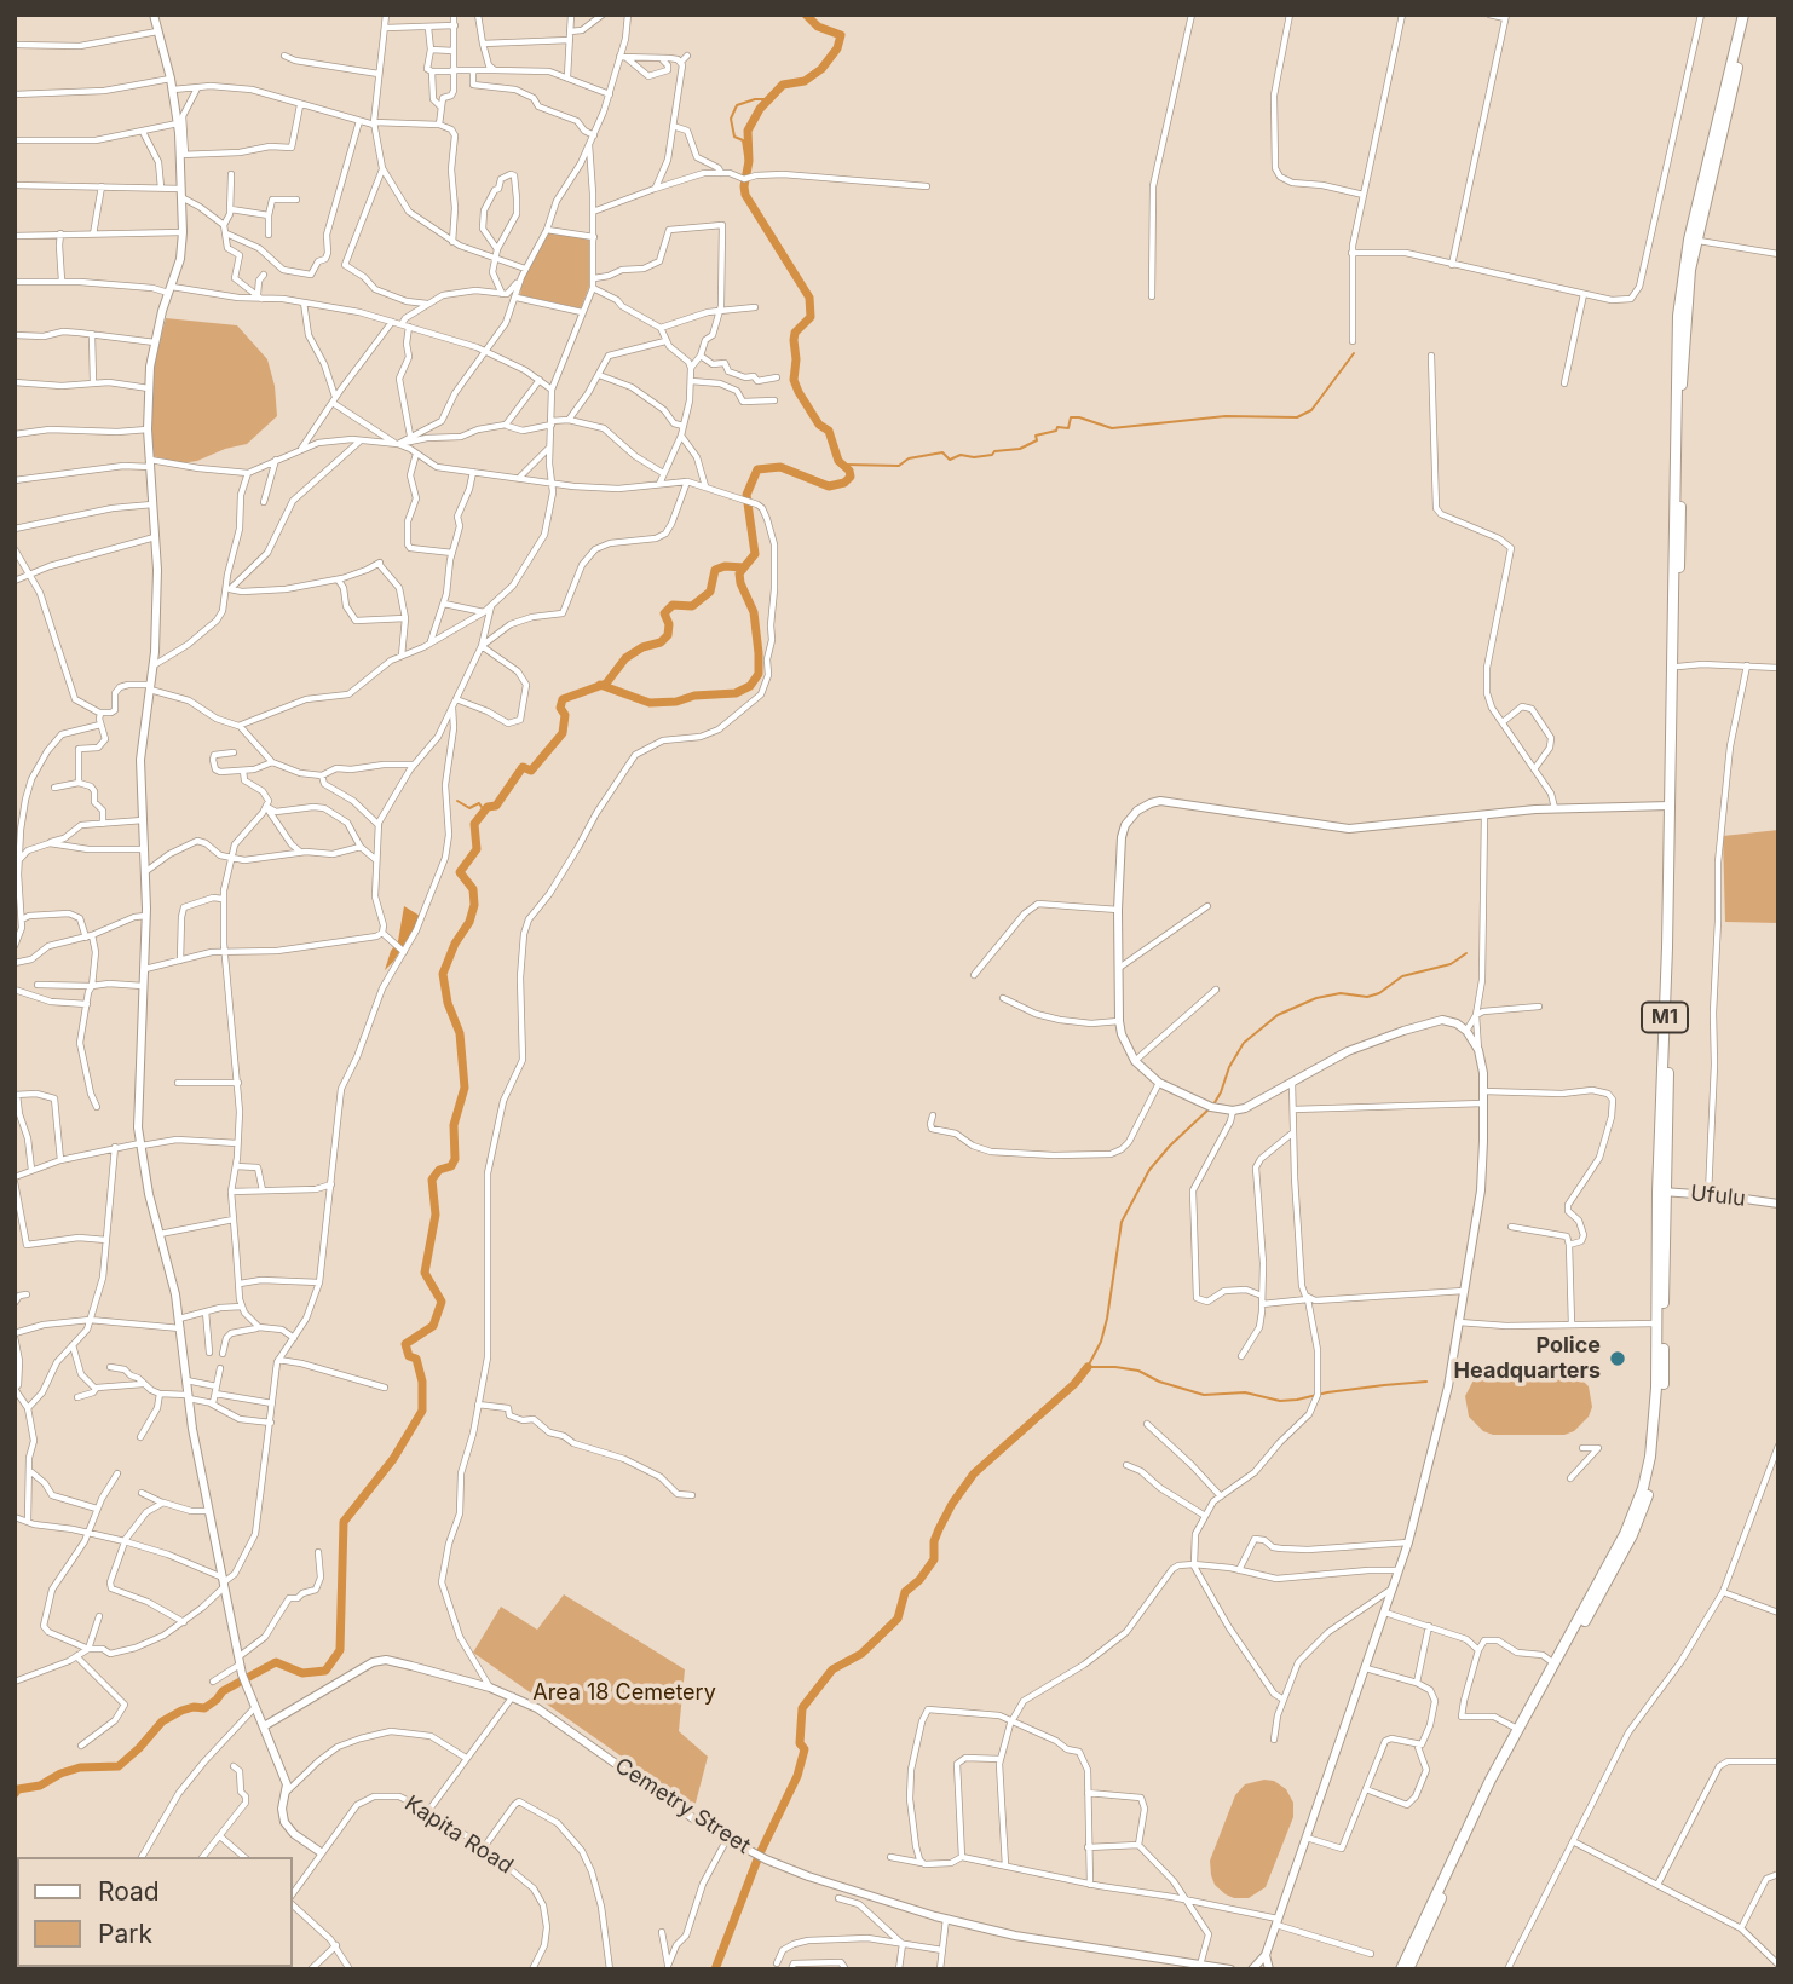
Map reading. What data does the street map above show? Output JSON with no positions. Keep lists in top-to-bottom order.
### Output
{
  "streets": {
    "highway": ["M1"],
    "street": ["Ufulu", "Cemetry Street", "Kapita Road"]
  },
  "crossings": [
    ["M1", "Ufulu"]
  ],
  "parks": ["Area 18 Cemetery"],
  "places": ["Police Headquarters"],
  "legend": ["Road", "Park"]
}
